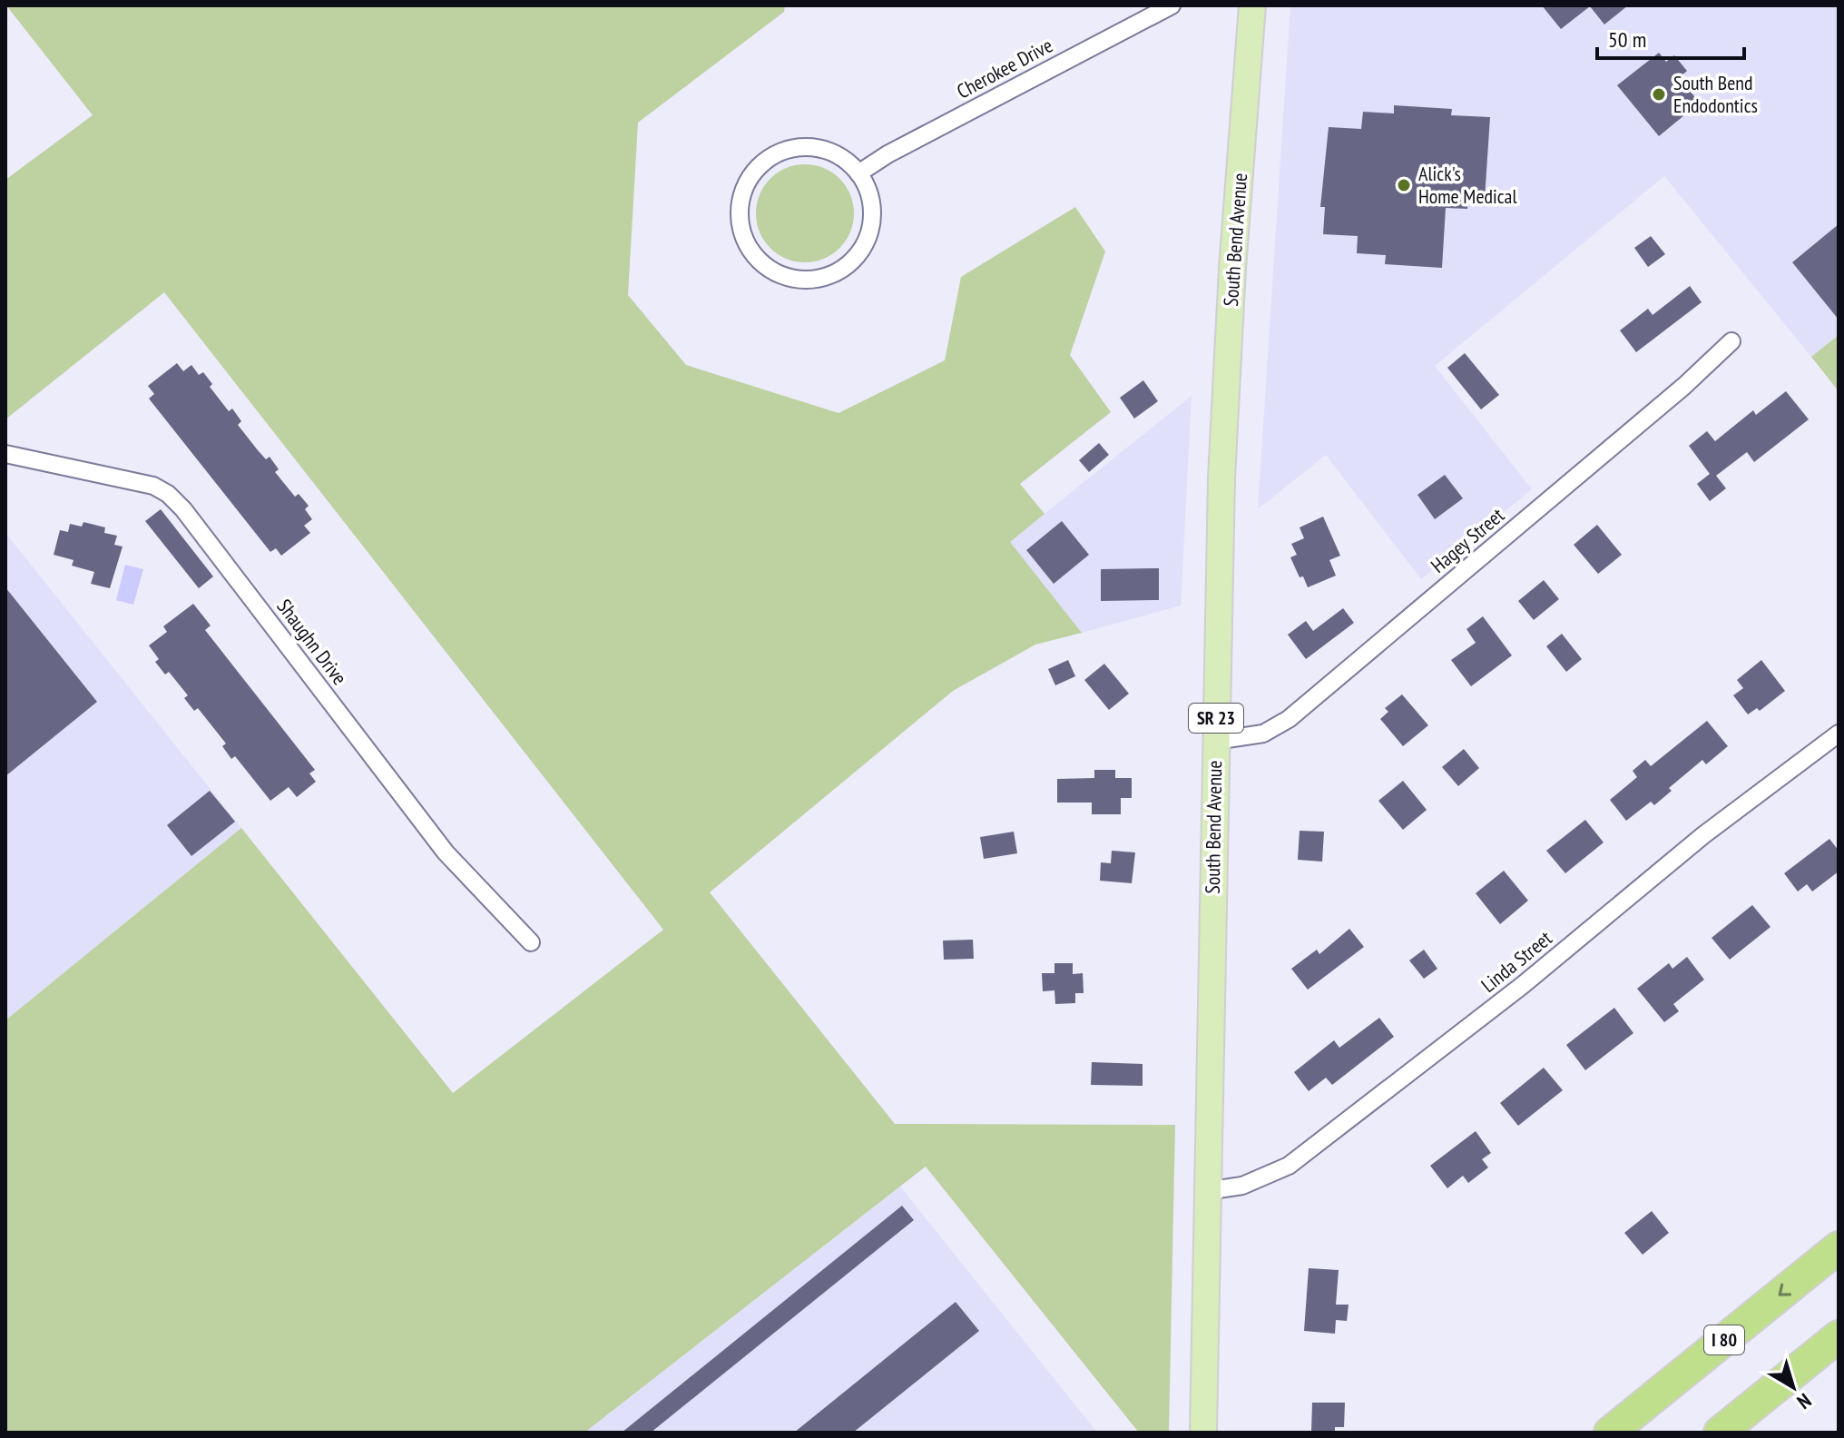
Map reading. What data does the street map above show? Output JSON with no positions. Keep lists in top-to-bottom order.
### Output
{
  "streets": {
    "highway": ["I 80"],
    "main road": ["South Bend Avenue", "SR 23"],
    "street": [
      "Cherokee Drive",
      "Hagey Street",
      "Shaughn Drive",
      "Linda Street"
    ]
  },
  "crossings": [
    ["South Bend Avenue", "Hagey Street"],
    ["South Bend Avenue", "Linda Street"]
  ],
  "places": ["South Bend Endodontics", "Alick's Home Medical"],
  "scale_bar": "50 m",
  "north": "bottom right"
}
